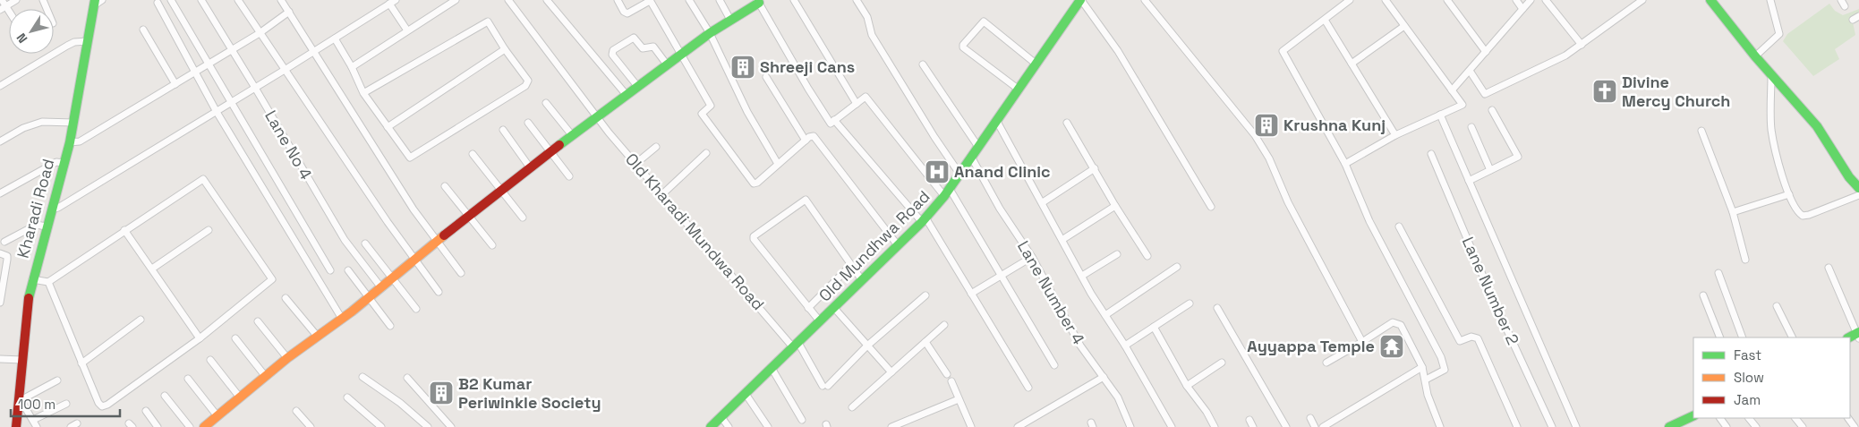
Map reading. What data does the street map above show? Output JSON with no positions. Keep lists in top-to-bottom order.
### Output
{
  "streets": {
    "street": [
      "Lane No 4",
      "Kharadi Road",
      "Old Kharadi Mundwa Road",
      "Old Mundhwa Road",
      "Lane Number 2",
      "Lane Number 4"
    ]
  },
  "crossings": [
    ["Old Kharadi Mundwa Road", "Old Mundhwa Road"],
    ["Old Mundhwa Road", "Lane Number 4"]
  ],
  "places": {
    "building": ["Shreeji Cans", "Krushna Kunj", "B2 Kumar Periwinkle Society"],
    "church": ["Divine Mercy Church"],
    "hospital": ["Anand Clinic"],
    "temple": ["Ayyappa Temple"]
  },
  "legend": ["Fast", "Slow", "Jam"],
  "scale_bar": "100 m",
  "north": "bottom left"
}
